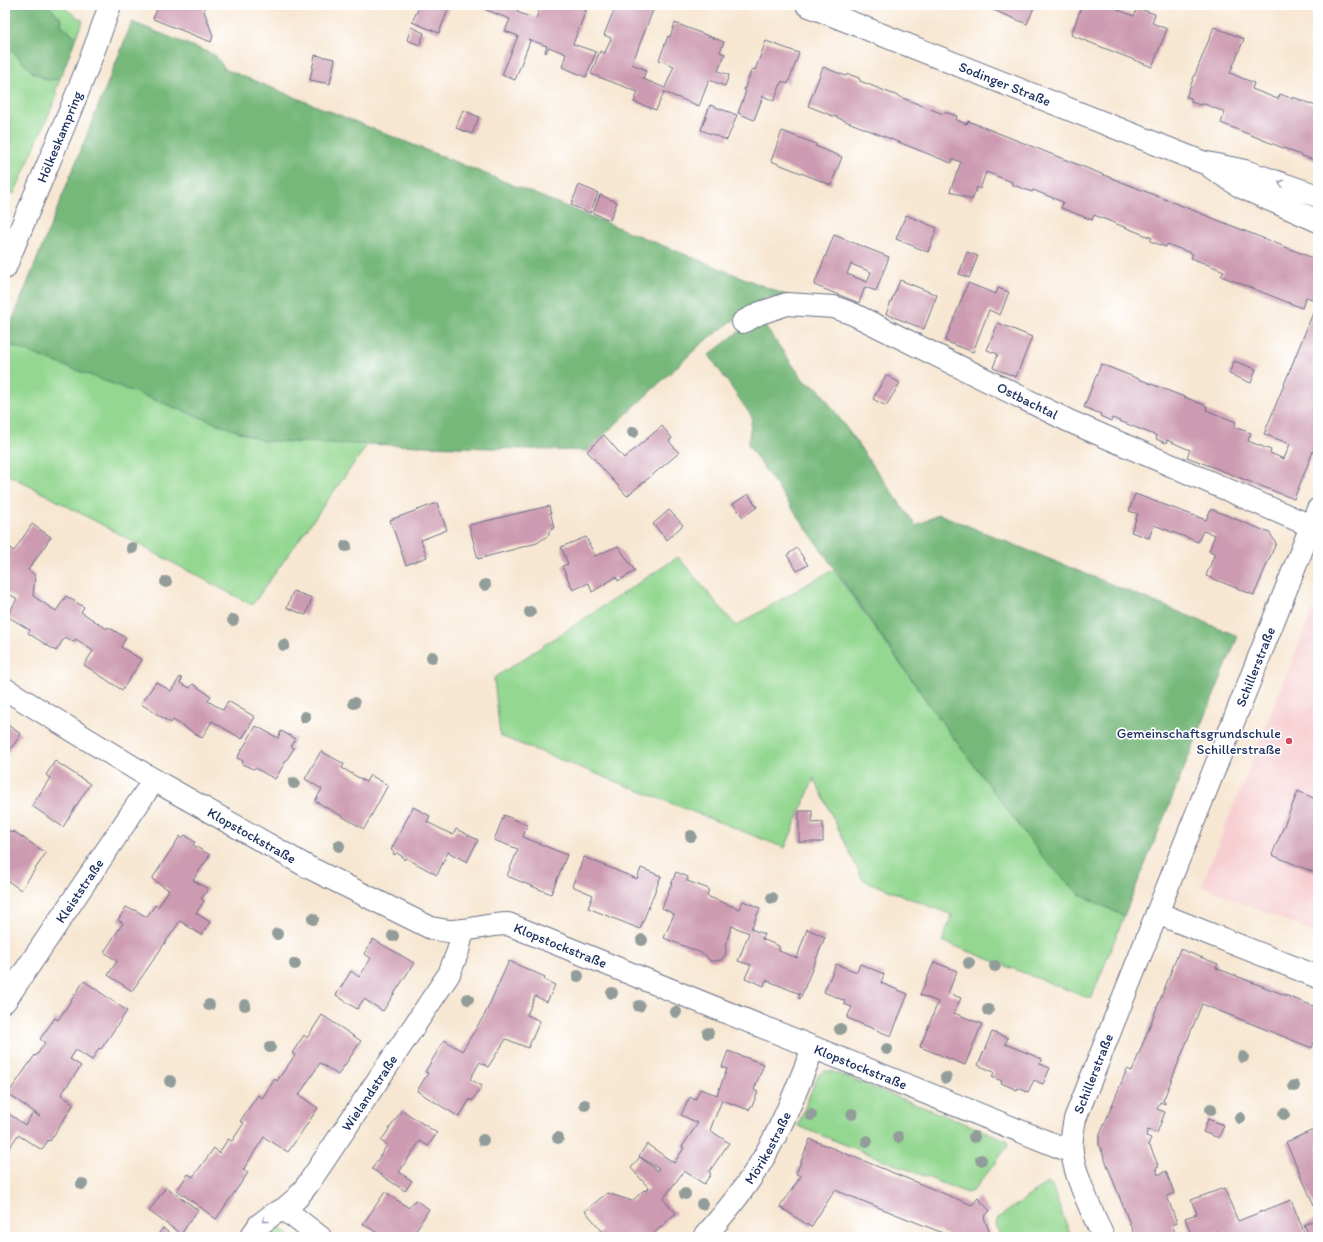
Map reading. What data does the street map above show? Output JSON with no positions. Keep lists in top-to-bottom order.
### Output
{
  "streets": {
    "street": [
      "Sodinger Straße",
      "Hölkeskampring",
      "Ostbachtal",
      "Schillerstraße",
      "Klopstockstraße",
      "Kleiststraße",
      "Wielandstraße",
      "Mörikestraße"
    ]
  },
  "crossings": [
    ["Ostbachtal", "Schillerstraße"],
    ["Schillerstraße", "Klopstockstraße"],
    ["Klopstockstraße", "Kleiststraße"],
    ["Klopstockstraße", "Wielandstraße"],
    ["Klopstockstraße", "Mörikestraße"]
  ],
  "places": ["Gemeinschaftsgrundschule Schillerstraße"]
}
